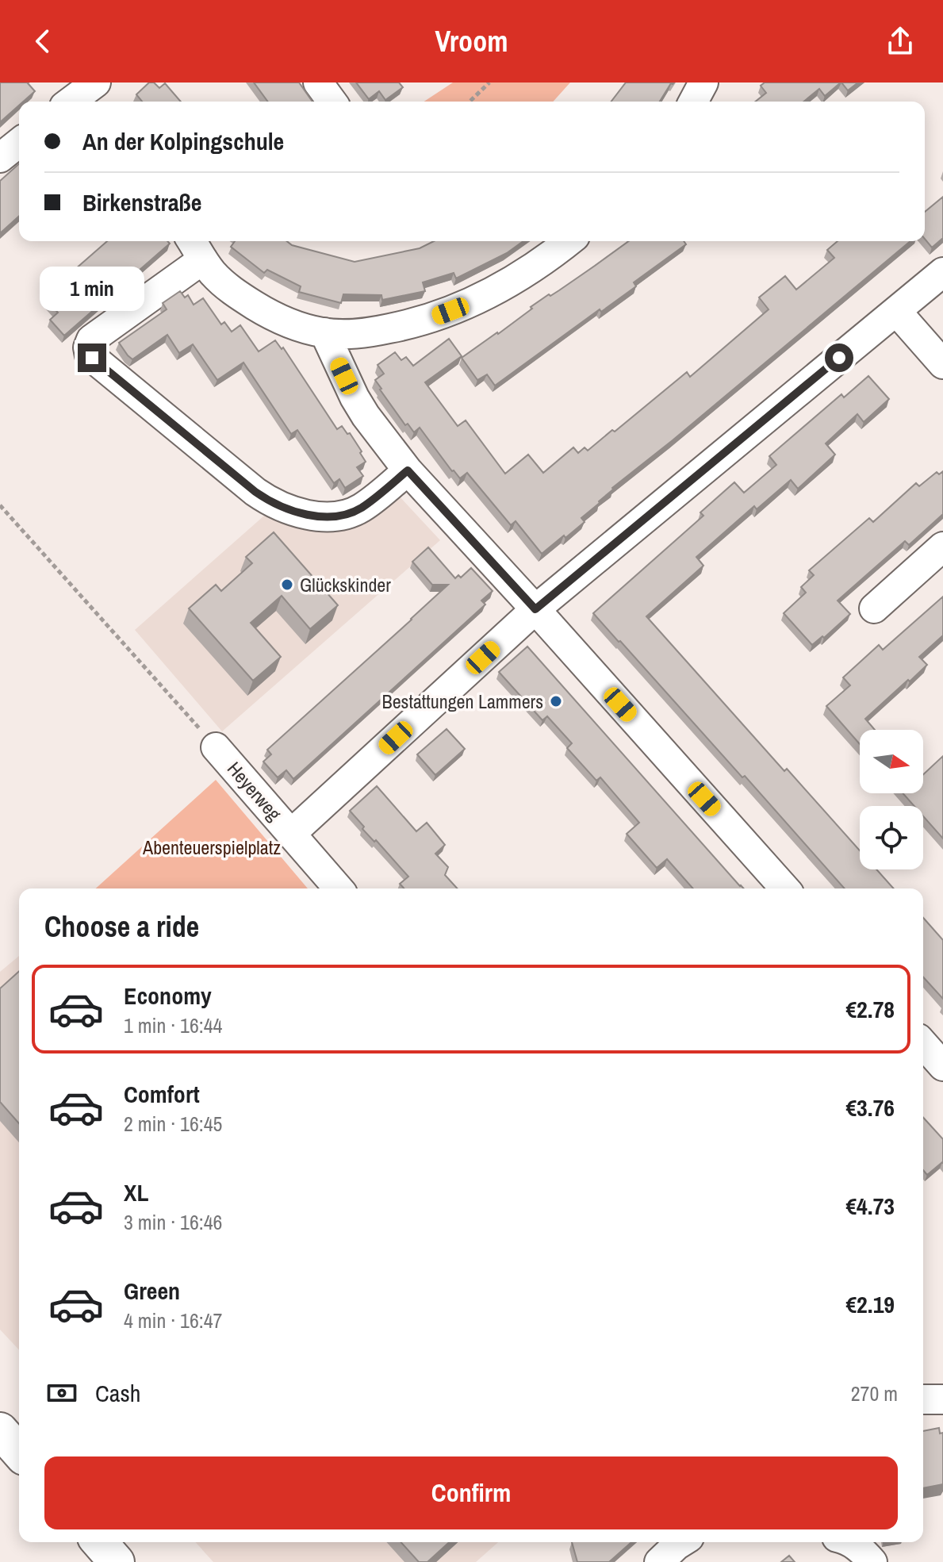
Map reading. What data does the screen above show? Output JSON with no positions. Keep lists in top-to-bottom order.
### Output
{
  "streets": {
    "street": ["Heyerweg"]
  },
  "parks": ["Abenteuerspielplatz"],
  "places": ["Glückskinder", "Bestattungen Lammers"],
  "north": "right",
  "page": {
    "header": "Vroom",
    "banner": ["An der Kolpingschule", "Birkenstraße"],
    "bubble": "1 min",
    "heading": "Choose a ride",
    "list": [
      {
        "name": "Economy",
        "note": "1 min · 16:44",
        "value": "€2.78"
      },
      {
        "name": "Comfort",
        "note": "2 min · 16:45",
        "value": "€3.76"
      },
      {
        "name": "XL",
        "note": "3 min · 16:46",
        "value": "€4.73"
      },
      {
        "name": "Green",
        "note": "4 min · 16:47",
        "value": "€2.19"
      }
    ],
    "pay": ["Cash", "270 m"],
    "buttons": "Confirm"
  }
}
